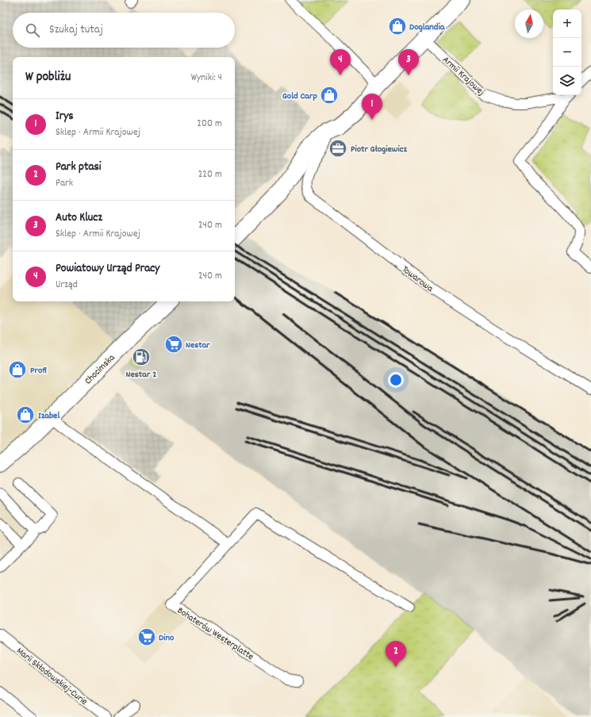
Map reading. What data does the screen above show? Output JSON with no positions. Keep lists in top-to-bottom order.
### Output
{
  "streets": {
    "main road": ["Chocimska"],
    "street": [
      "Armii Krajowej",
      "Towarowa",
      "Bohaterów Westerplatte",
      "Marii Skłodowskiej-Curie"
    ]
  },
  "places": {
    "shop": [
      "Doglandia",
      "Gold Carp",
      "Profi",
      "Izabel"
    ],
    "office": ["Piotr Głogiewicz"],
    "supermarket": ["Nestar", "Dino"],
    "fuel station": ["Nestar 2"]
  },
  "north": "top",
  "page": {
    "map_buttons": ["+", "−"],
    "search": "Szukaj tutaj",
    "pins": [
      "3",
      "4",
      "1",
      "2"
    ],
    "heading": ["W pobliżu", "Wyniki: 4"],
    "list": [
      {
        "mark": "1",
        "name": "Irys",
        "note": "Sklep · Armii Krajowej",
        "value": "200 m"
      },
      {
        "mark": "2",
        "name": "Park ptasi",
        "note": "Park",
        "value": "220 m"
      },
      {
        "mark": "3",
        "name": "Auto Klucz",
        "note": "Sklep · Armii Krajowej",
        "value": "240 m"
      },
      {
        "mark": "4",
        "name": "Powiatowy Urząd Pracy",
        "note": "Urząd",
        "value": "240 m"
      }
    ]
  }
}
